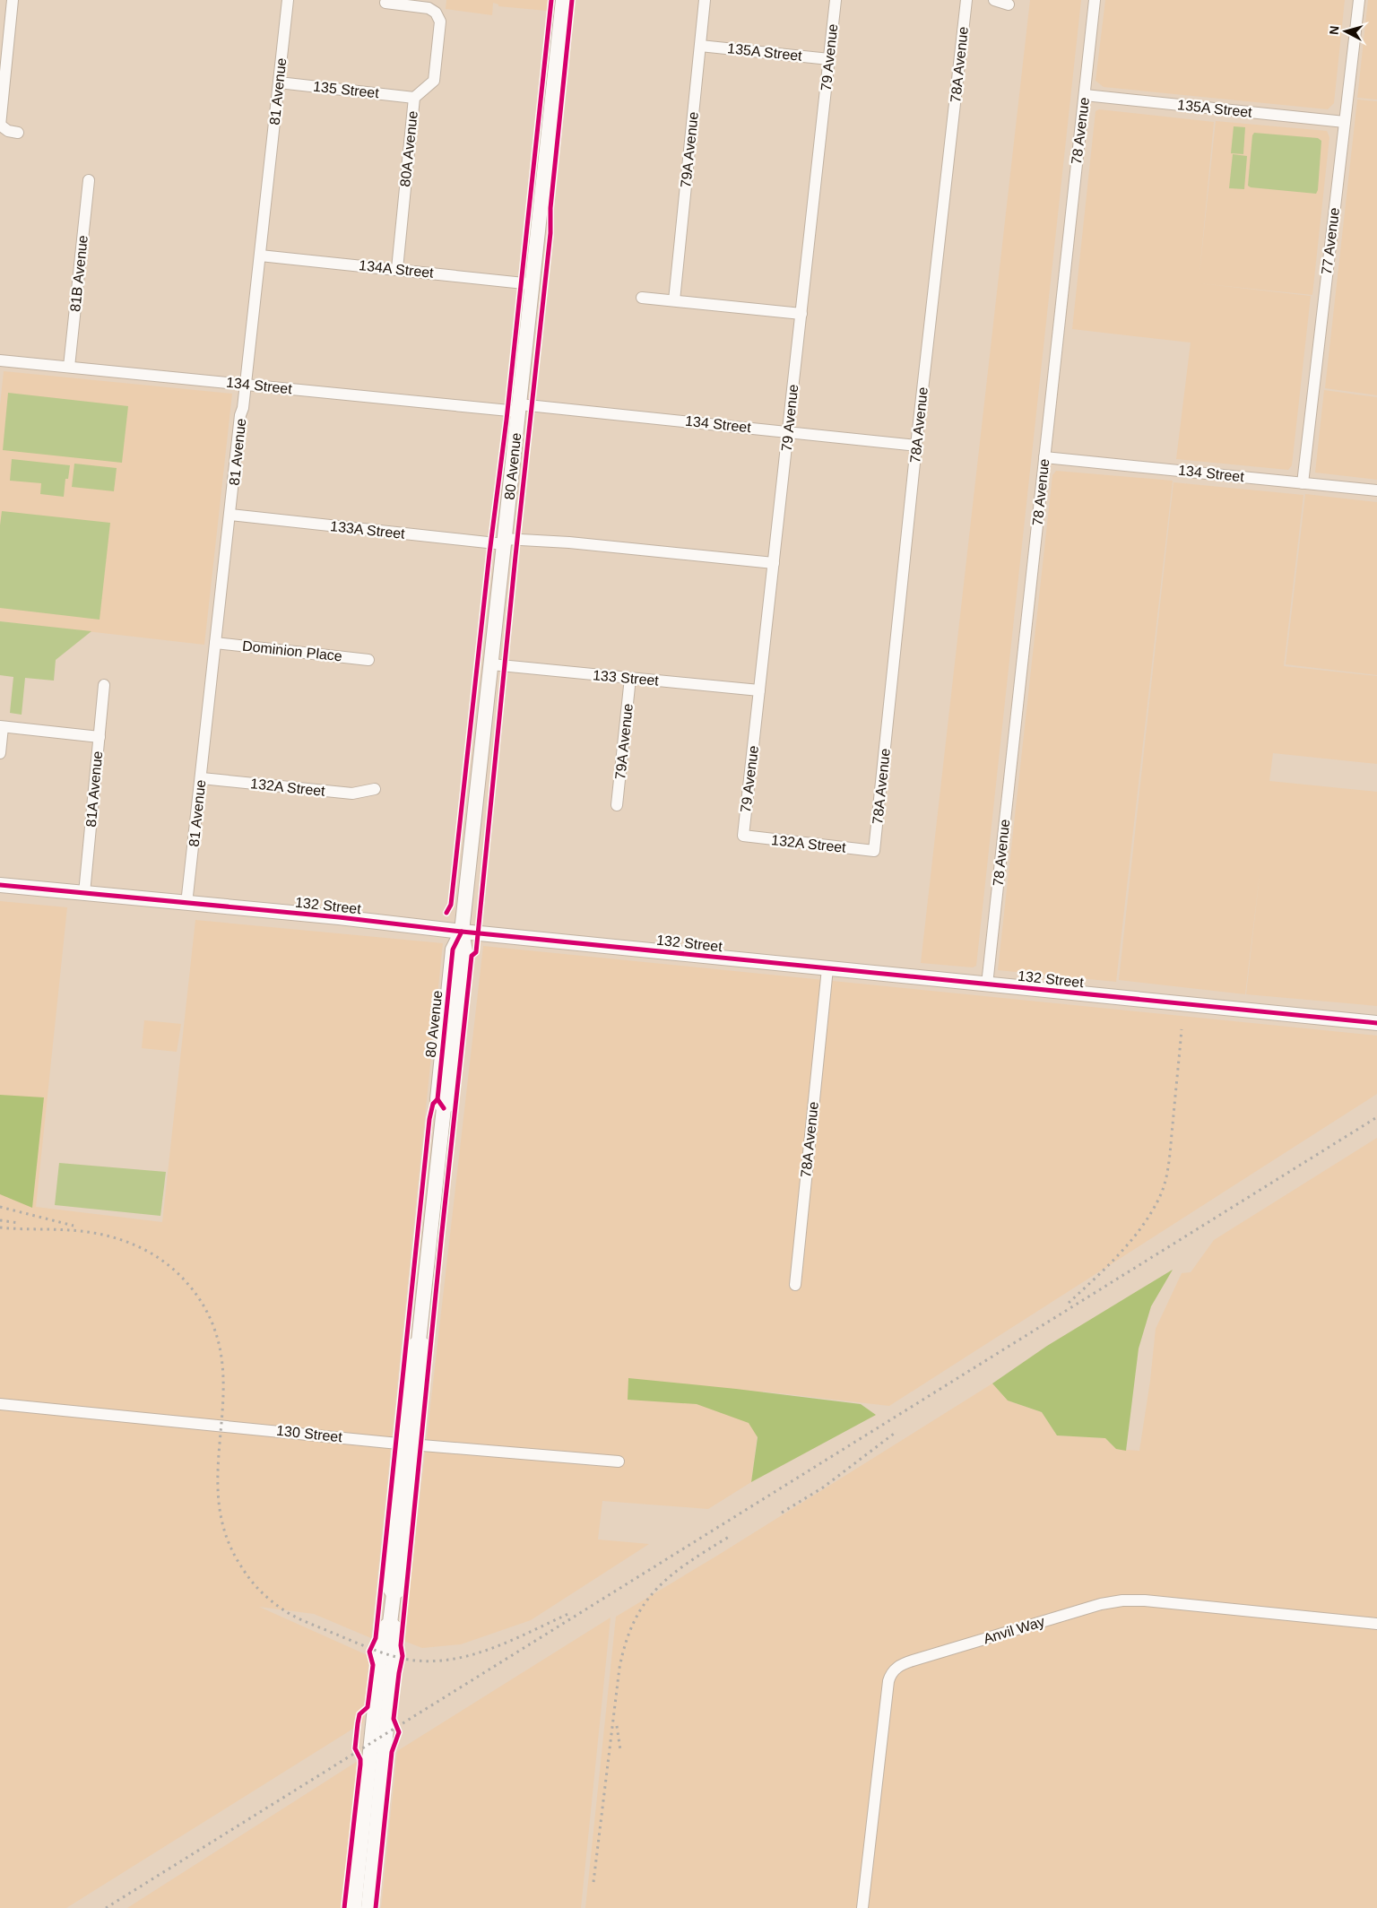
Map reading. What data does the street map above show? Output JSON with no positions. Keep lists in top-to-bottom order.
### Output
{
  "streets": {
    "main road": ["80 Avenue", "132 Street"],
    "street": [
      "135A Street",
      "79 Avenue",
      "78A Avenue",
      "135 Street",
      "81 Avenue",
      "78 Avenue",
      "80A Avenue",
      "79A Avenue",
      "77 Avenue",
      "134A Street",
      "81B Avenue",
      "134 Street",
      "133A Street",
      "Dominion Place",
      "133 Street",
      "132A Street",
      "81A Avenue",
      "130 Street",
      "Anvil Way"
    ]
  },
  "crossings": [
    ["135A Street", "79 Avenue"],
    ["135A Street", "78 Avenue"],
    ["135A Street", "79A Avenue"],
    ["135A Street", "77 Avenue"],
    ["79 Avenue", "134 Street"],
    ["79 Avenue", "133A Street"],
    ["79 Avenue", "133 Street"],
    ["79 Avenue", "132A Street"],
    ["78A Avenue", "134 Street"],
    ["78A Avenue", "132A Street"],
    ["78A Avenue", "132 Street"],
    ["135 Street", "81 Avenue"],
    ["135 Street", "80A Avenue"],
    ["81 Avenue", "134A Street"],
    ["81 Avenue", "134 Street"],
    ["81 Avenue", "133A Street"],
    ["81 Avenue", "Dominion Place"],
    ["81 Avenue", "132A Street"],
    ["81 Avenue", "132 Street"],
    ["78 Avenue", "134 Street"],
    ["78 Avenue", "132 Street"],
    ["80A Avenue", "134A Street"],
    ["79A Avenue", "133 Street"],
    ["77 Avenue", "134 Street"],
    ["134A Street", "80 Avenue"],
    ["81B Avenue", "134 Street"],
    ["134 Street", "80 Avenue"],
    ["80 Avenue", "133A Street"],
    ["80 Avenue", "133 Street"],
    ["80 Avenue", "132 Street"],
    ["80 Avenue", "130 Street"],
    ["81A Avenue", "132 Street"]
  ],
  "north": "left"
}
